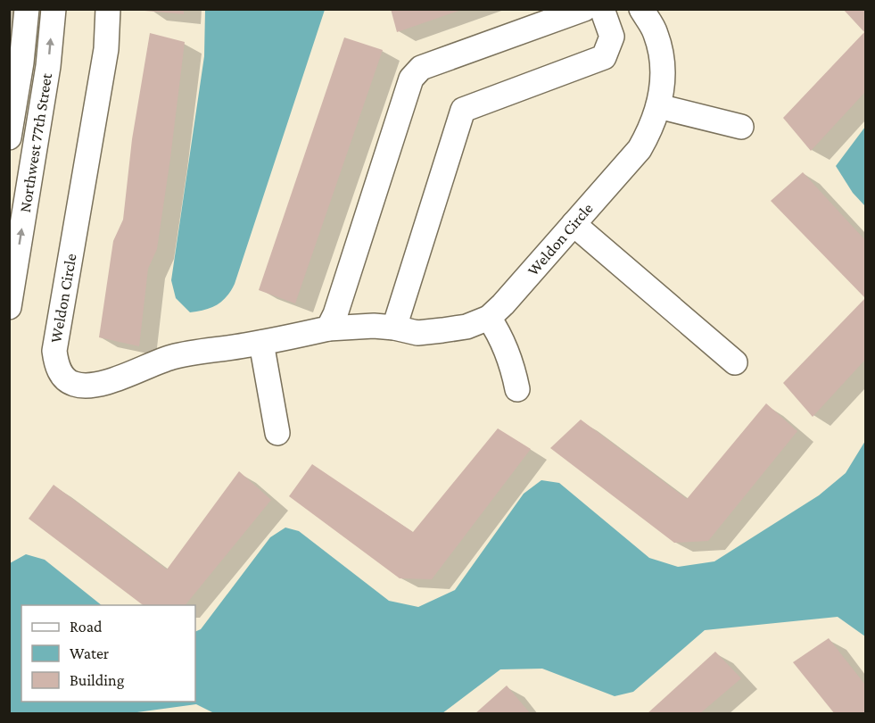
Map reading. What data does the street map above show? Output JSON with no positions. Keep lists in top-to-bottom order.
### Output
{
  "streets": {
    "street": ["Northwest 77th Street", "Weldon Circle"]
  },
  "legend": ["Road", "Water", "Building"]
}
